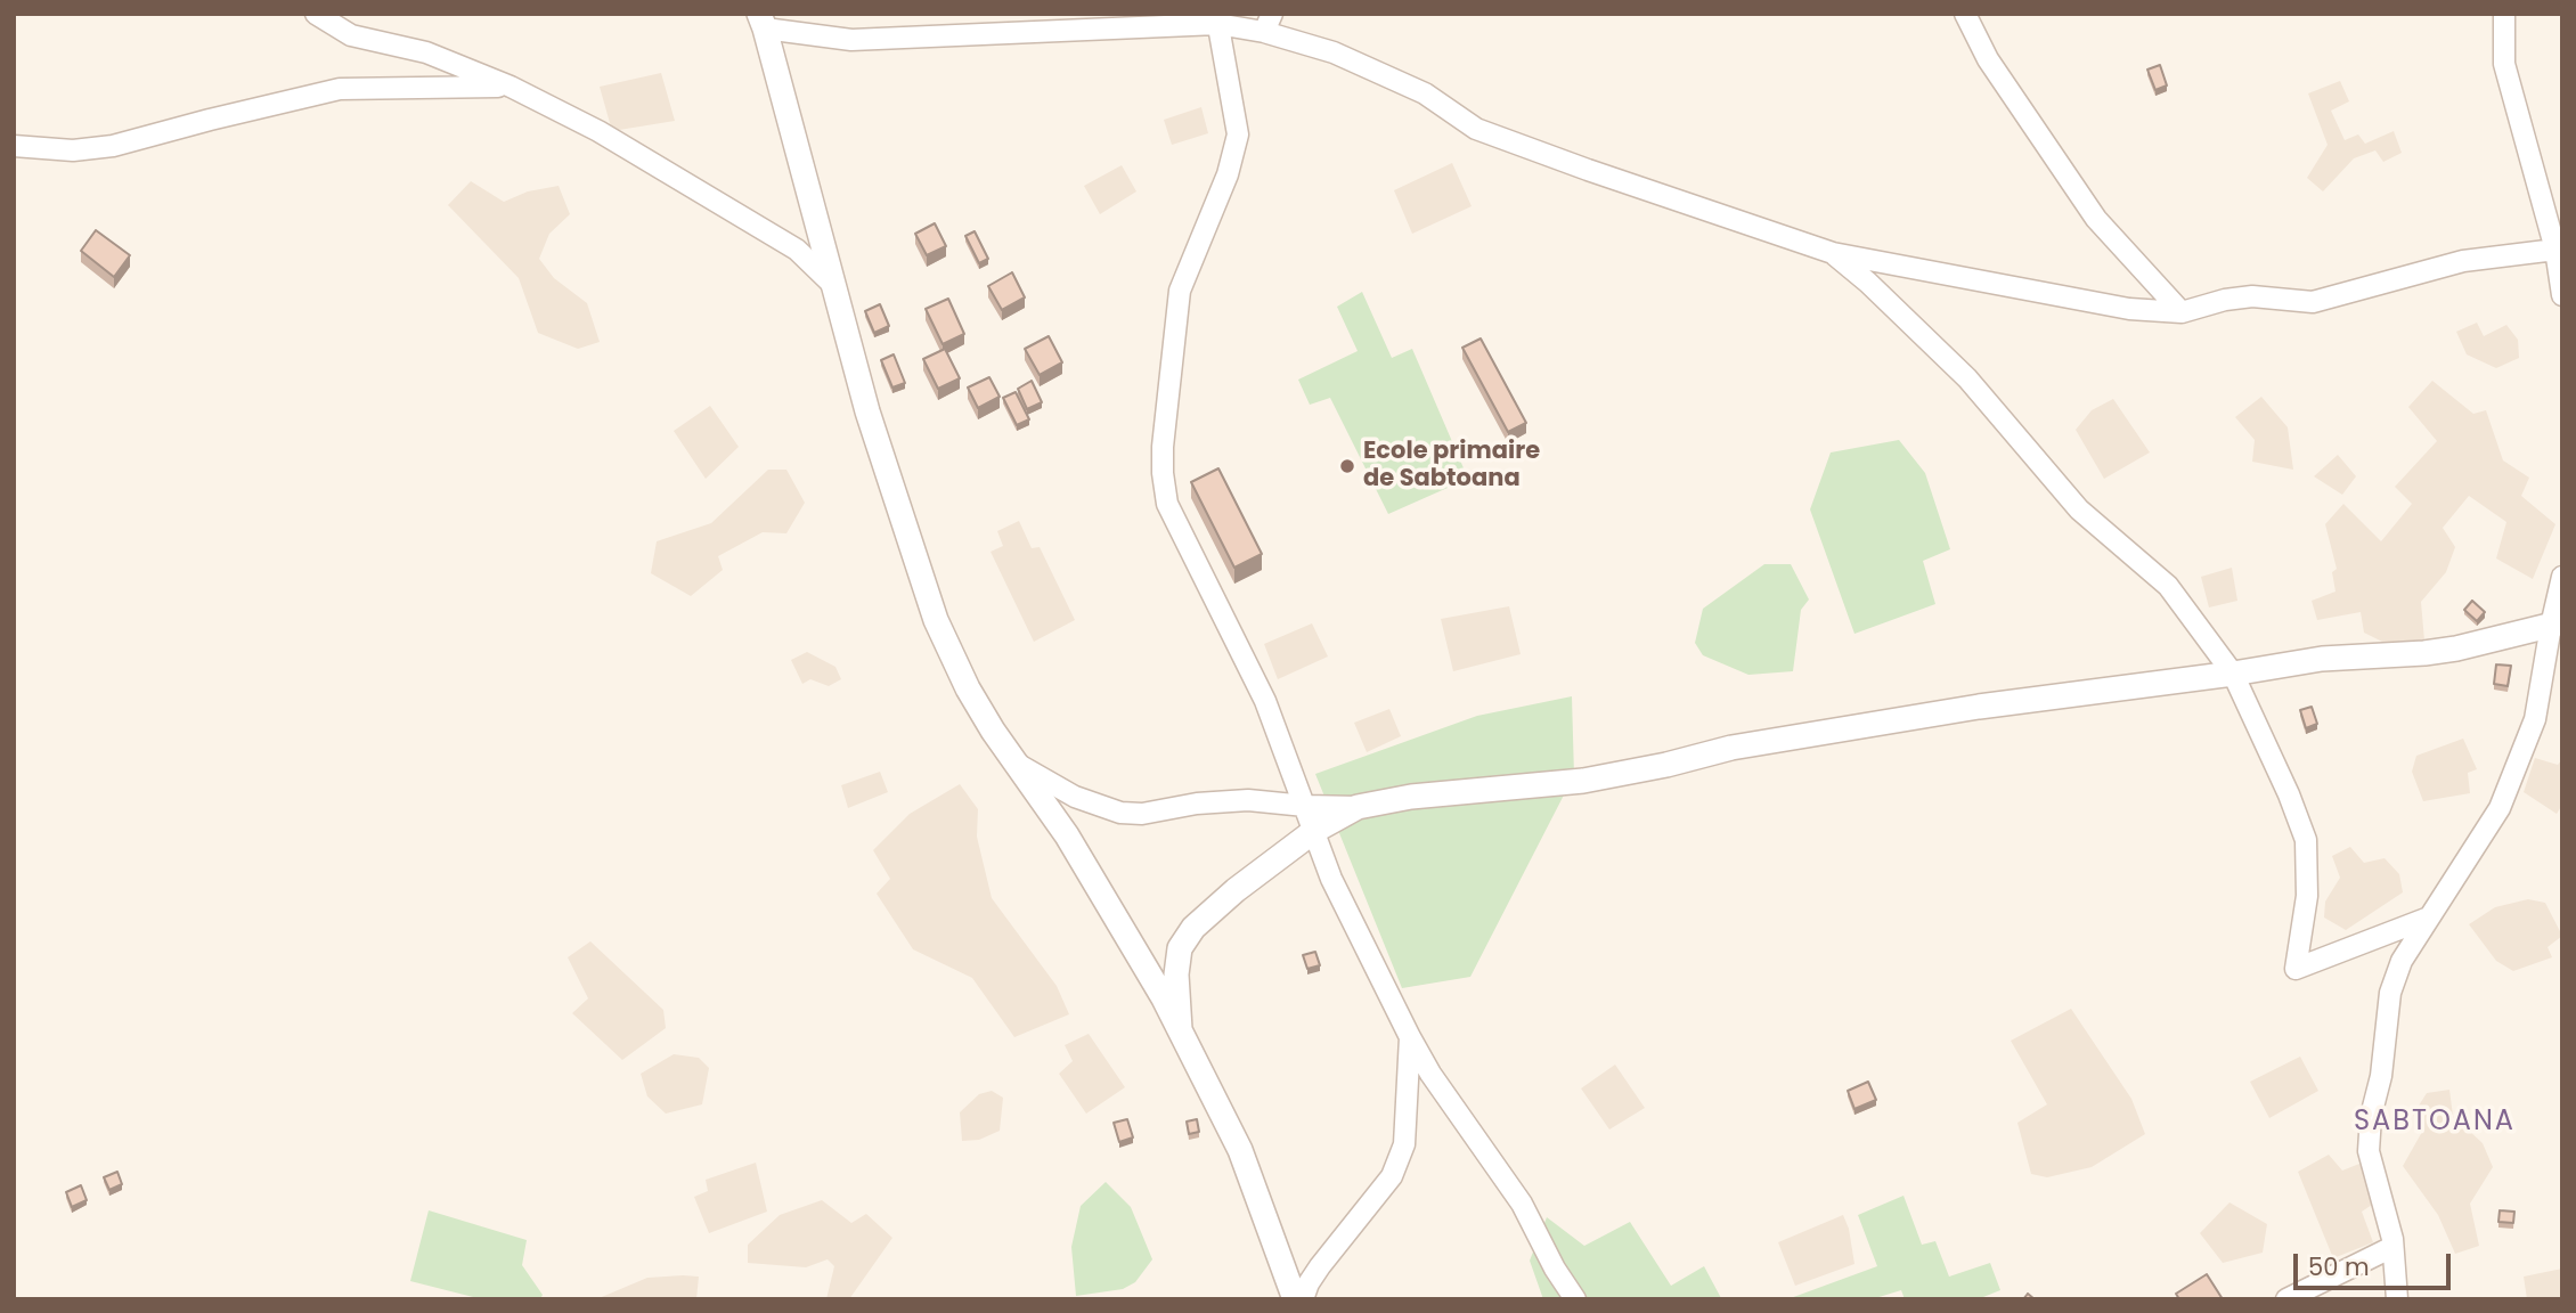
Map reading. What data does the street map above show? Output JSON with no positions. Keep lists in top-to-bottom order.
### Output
{
  "districts": ["SABTOANA"],
  "places": ["Ecole primaire de Sabtoana"],
  "scale_bar": "50 m"
}
